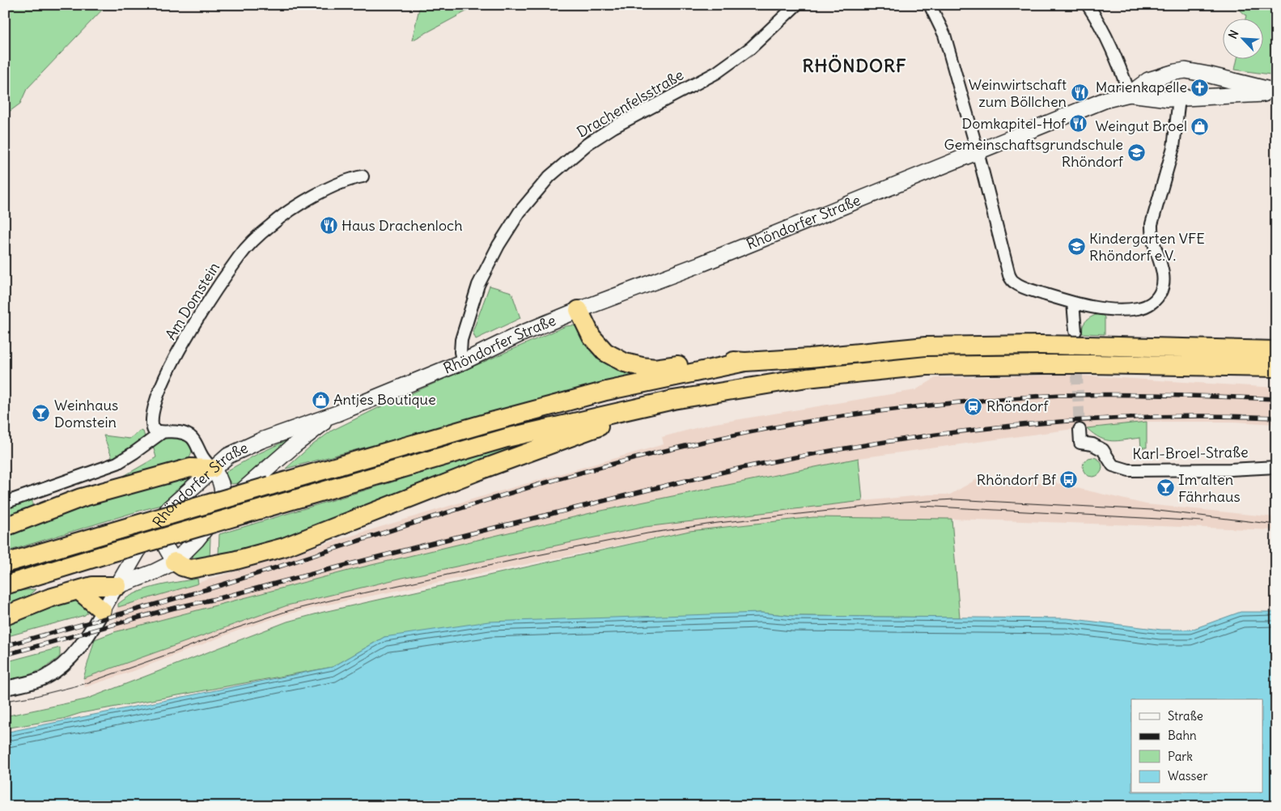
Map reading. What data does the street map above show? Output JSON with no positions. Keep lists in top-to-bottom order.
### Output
{
  "streets": {
    "main road": ["Rhöndorfer Straße"],
    "street": ["Drachenfelsstraße", "Am Domstein", "Karl-Broel-Straße"]
  },
  "crossings": [
    ["Drachenfelsstraße", "Rhöndorfer Straße"]
  ],
  "districts": ["RHÖNDORF"],
  "places": {
    "church": ["Marienkapelle"],
    "restaurant": ["Weinwirtschaft zum Böllchen", "Domkapitel-Hof", "Haus Drachenloch"],
    "shop": ["Weingut Broel", "Antjes Boutique"],
    "school or university": ["Gemeinschaftsgrundschule Rhöndorf", "Kindergarten VFE Rhöndorf e.V."],
    "station": ["Rhöndorf"],
    "bar": ["Weinhaus Domstein", "Im alten Fährhaus"],
    "bus stop": ["Rhöndorf Bf"]
  },
  "legend": [
    "Straße",
    "Bahn",
    "Park",
    "Wasser"
  ],
  "north": "top left"
}
